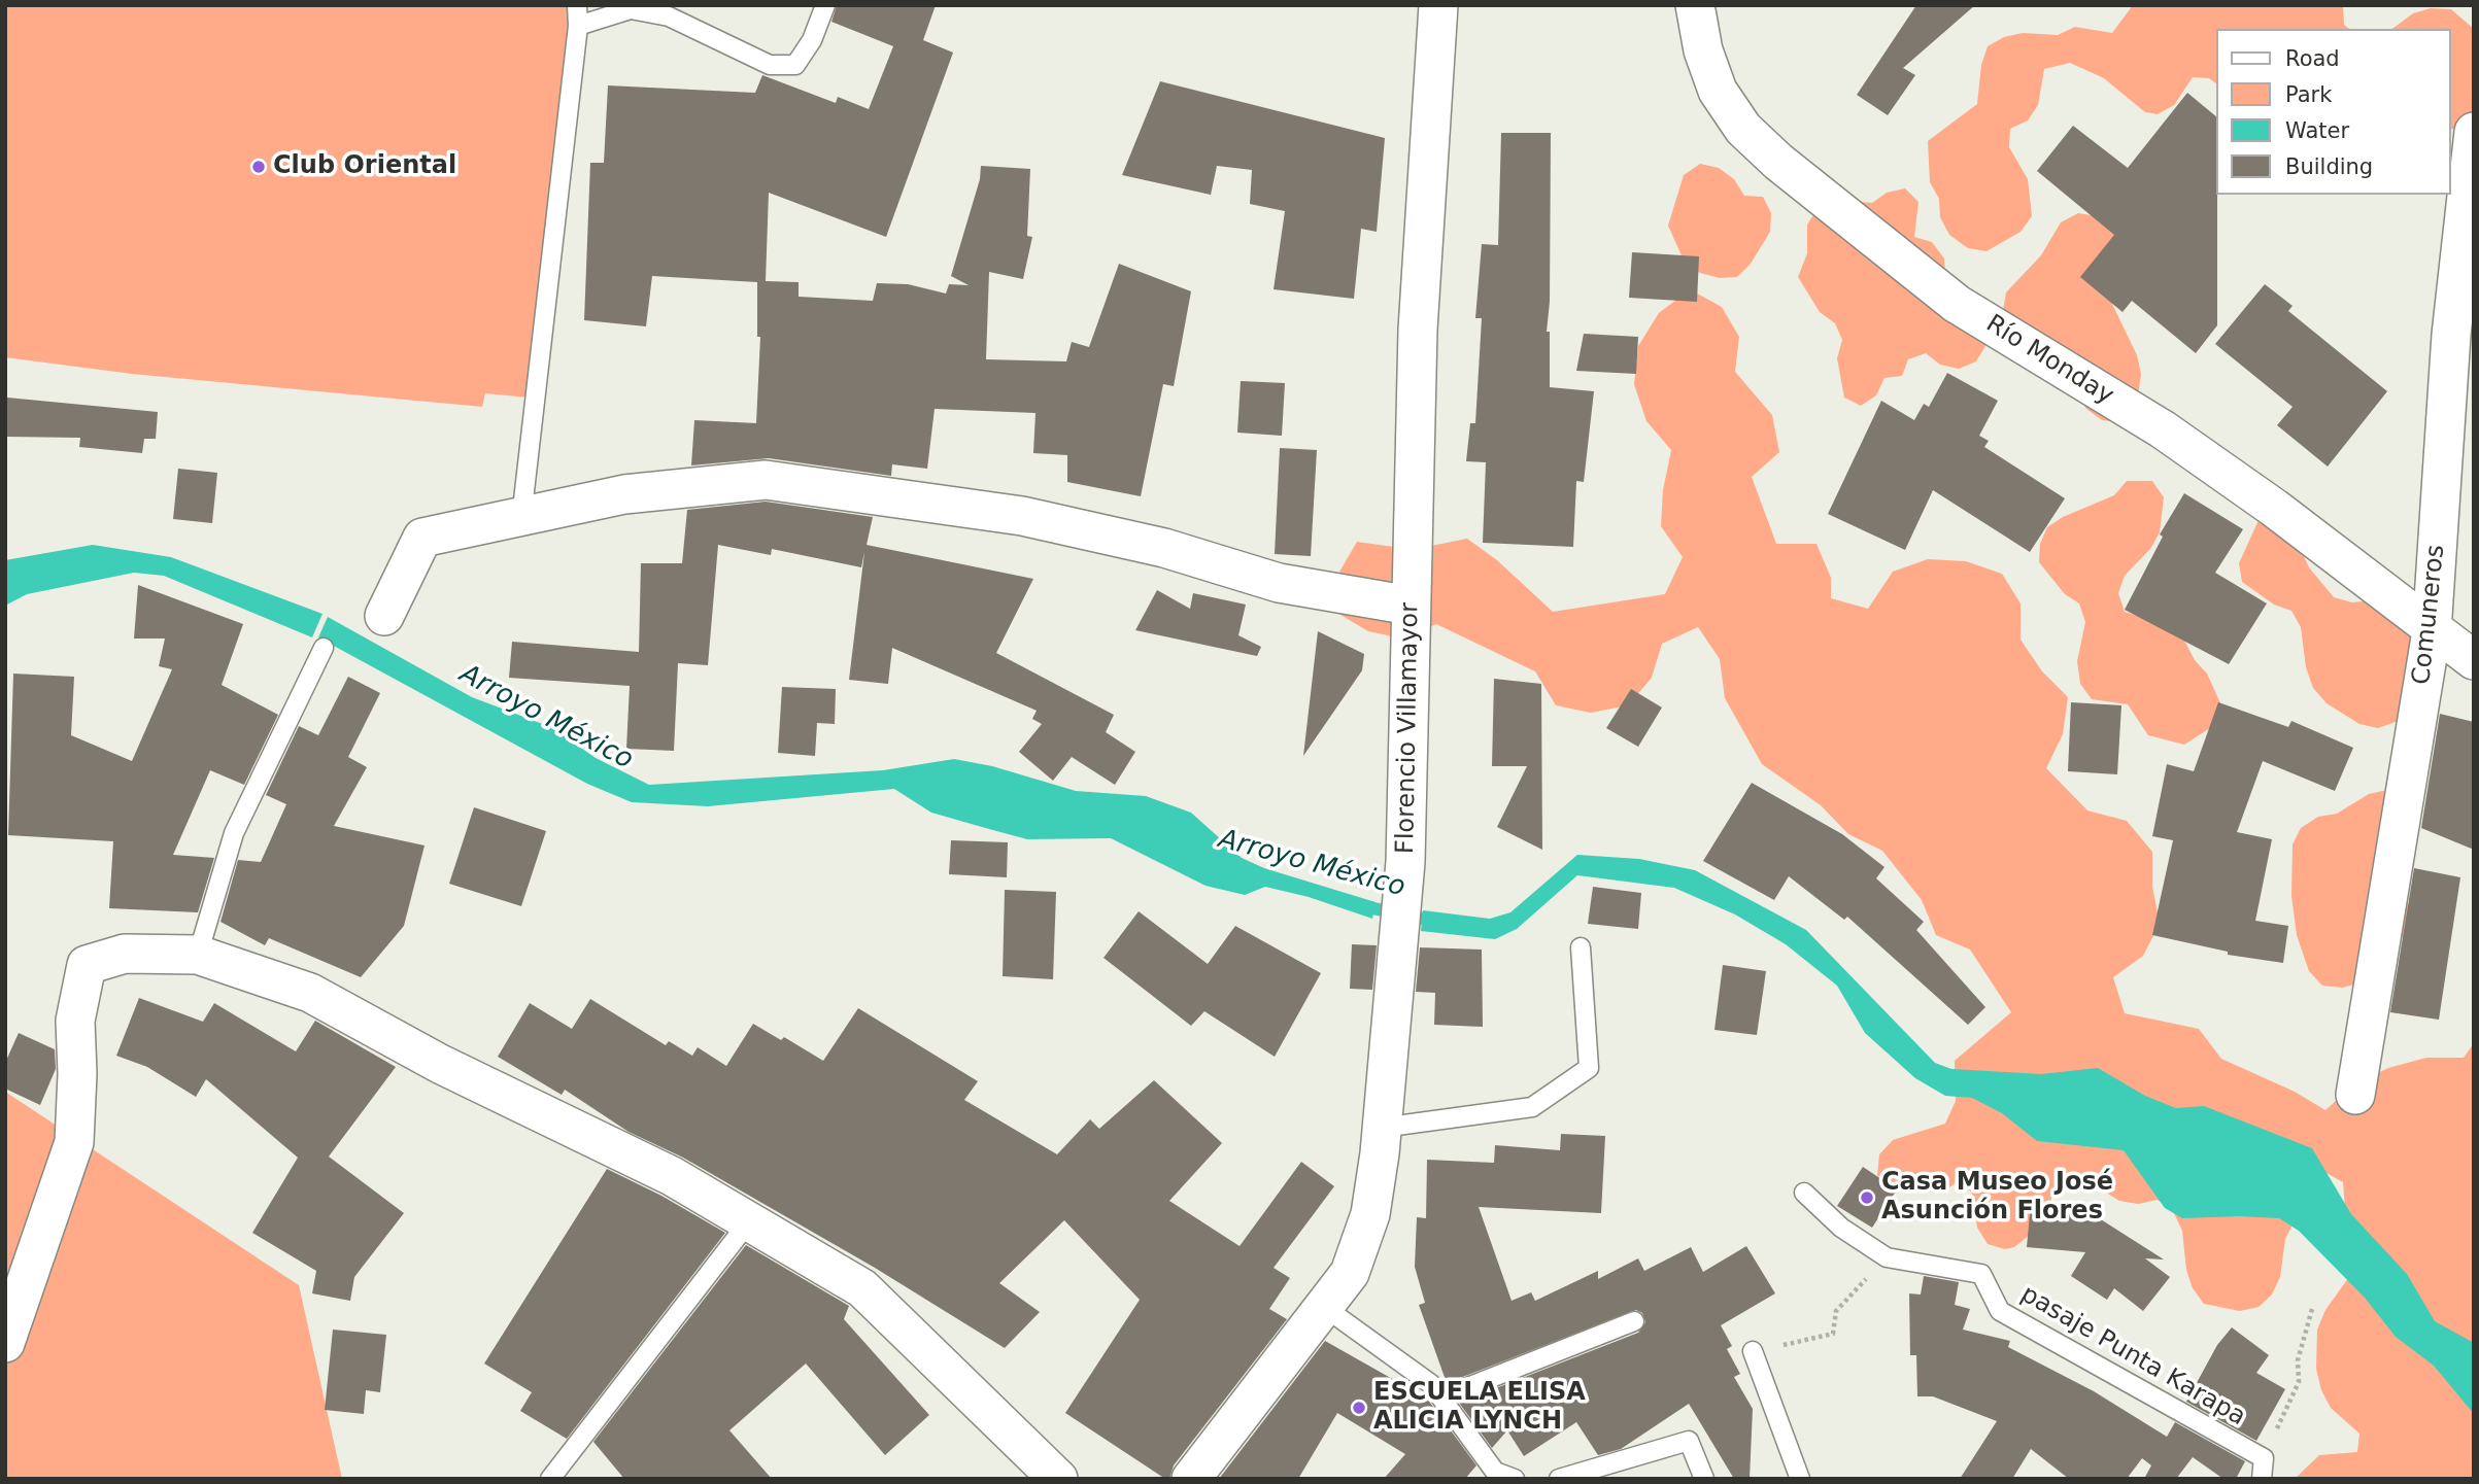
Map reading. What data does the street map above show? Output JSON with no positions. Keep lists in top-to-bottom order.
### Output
{
  "streets": {
    "street": ["Río Monday", "Comuneros", "Florencio Villamayor"],
    "lane": ["pasaje Punta Karapa"]
  },
  "crossings": [
    ["Río Monday", "Comuneros"]
  ],
  "water": ["Arroyo México"],
  "places": ["Club Oriental", "Casa Museo José Asunción Flores", "ESCUELA ELISA ALICIA LYNCH"],
  "legend": [
    "Road",
    "Park",
    "Water",
    "Building"
  ]
}
